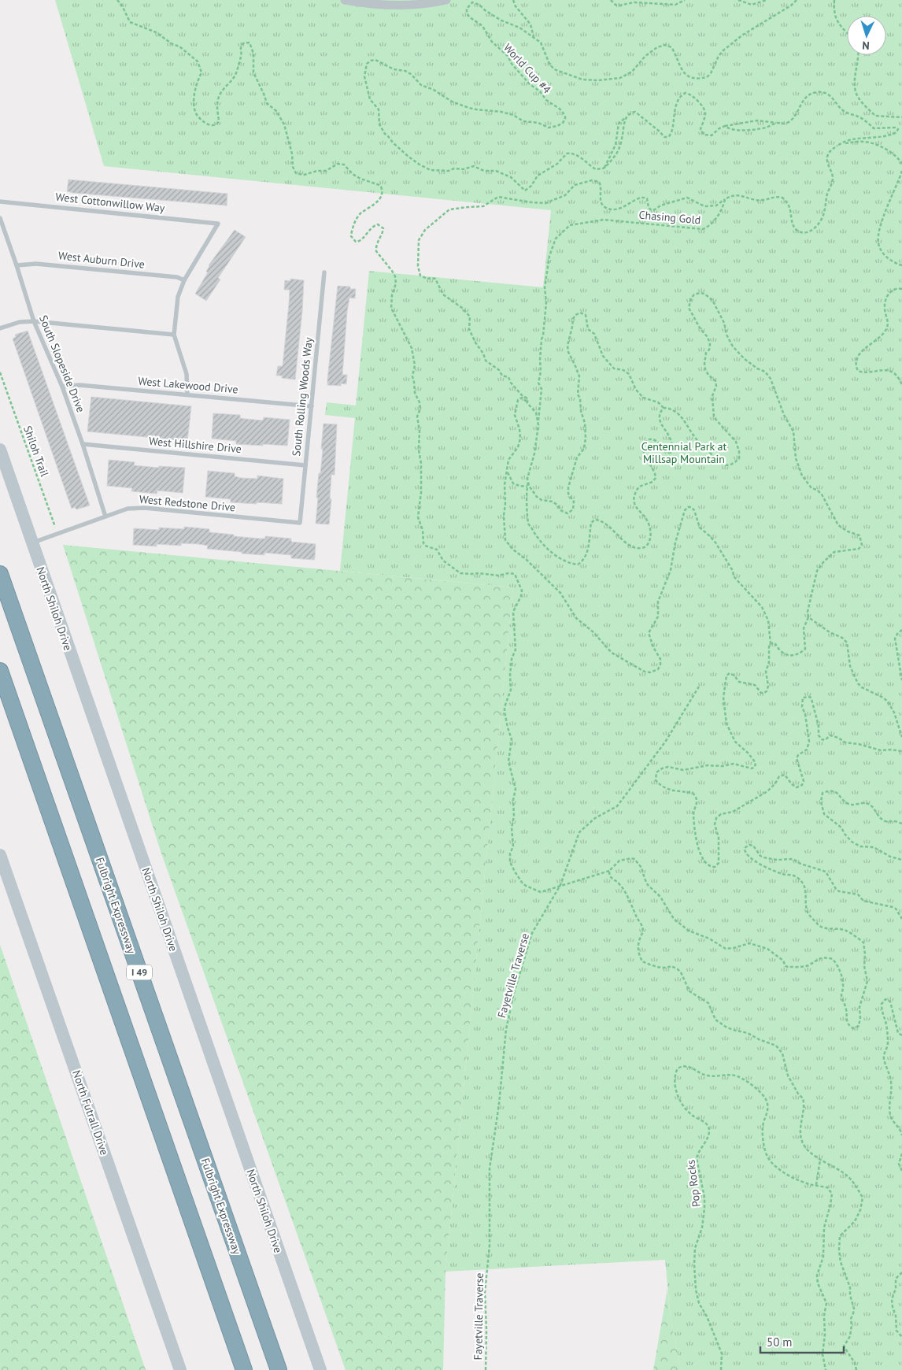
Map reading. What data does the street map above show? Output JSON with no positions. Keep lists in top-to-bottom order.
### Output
{
  "streets": {
    "highway": ["Fulbright Expressway", "I 49"],
    "main road": ["North Shiloh Drive", "North Futrall Drive"],
    "lane": [
      "West Cottonwillow Way",
      "West Auburn Drive",
      "South Slopeside Drive",
      "West Lakewood Drive",
      "South Rolling Woods Way",
      "West Hillshire Drive",
      "West Redstone Drive"
    ],
    "path": [
      "World Cup #4",
      "Chasing Gold",
      "Shiloh Trail",
      "Fayetville Traverse",
      "Pop Rocks"
    ]
  },
  "crossings": [
    ["West Cottonwillow Way", "West Auburn Drive"],
    ["West Auburn Drive", "South Slopeside Drive"],
    ["South Slopeside Drive", "West Lakewood Drive"],
    ["South Slopeside Drive", "West Hillshire Drive"],
    ["South Slopeside Drive", "West Redstone Drive"],
    ["West Lakewood Drive", "South Rolling Woods Way"],
    ["South Rolling Woods Way", "West Hillshire Drive"],
    ["South Rolling Woods Way", "West Redstone Drive"],
    ["Shiloh Trail", "West Redstone Drive"],
    ["West Redstone Drive", "North Shiloh Drive"]
  ],
  "parks": ["Centennial Park at Millsap Mountain"],
  "scale_bar": "50 m",
  "north": "bottom"
}
